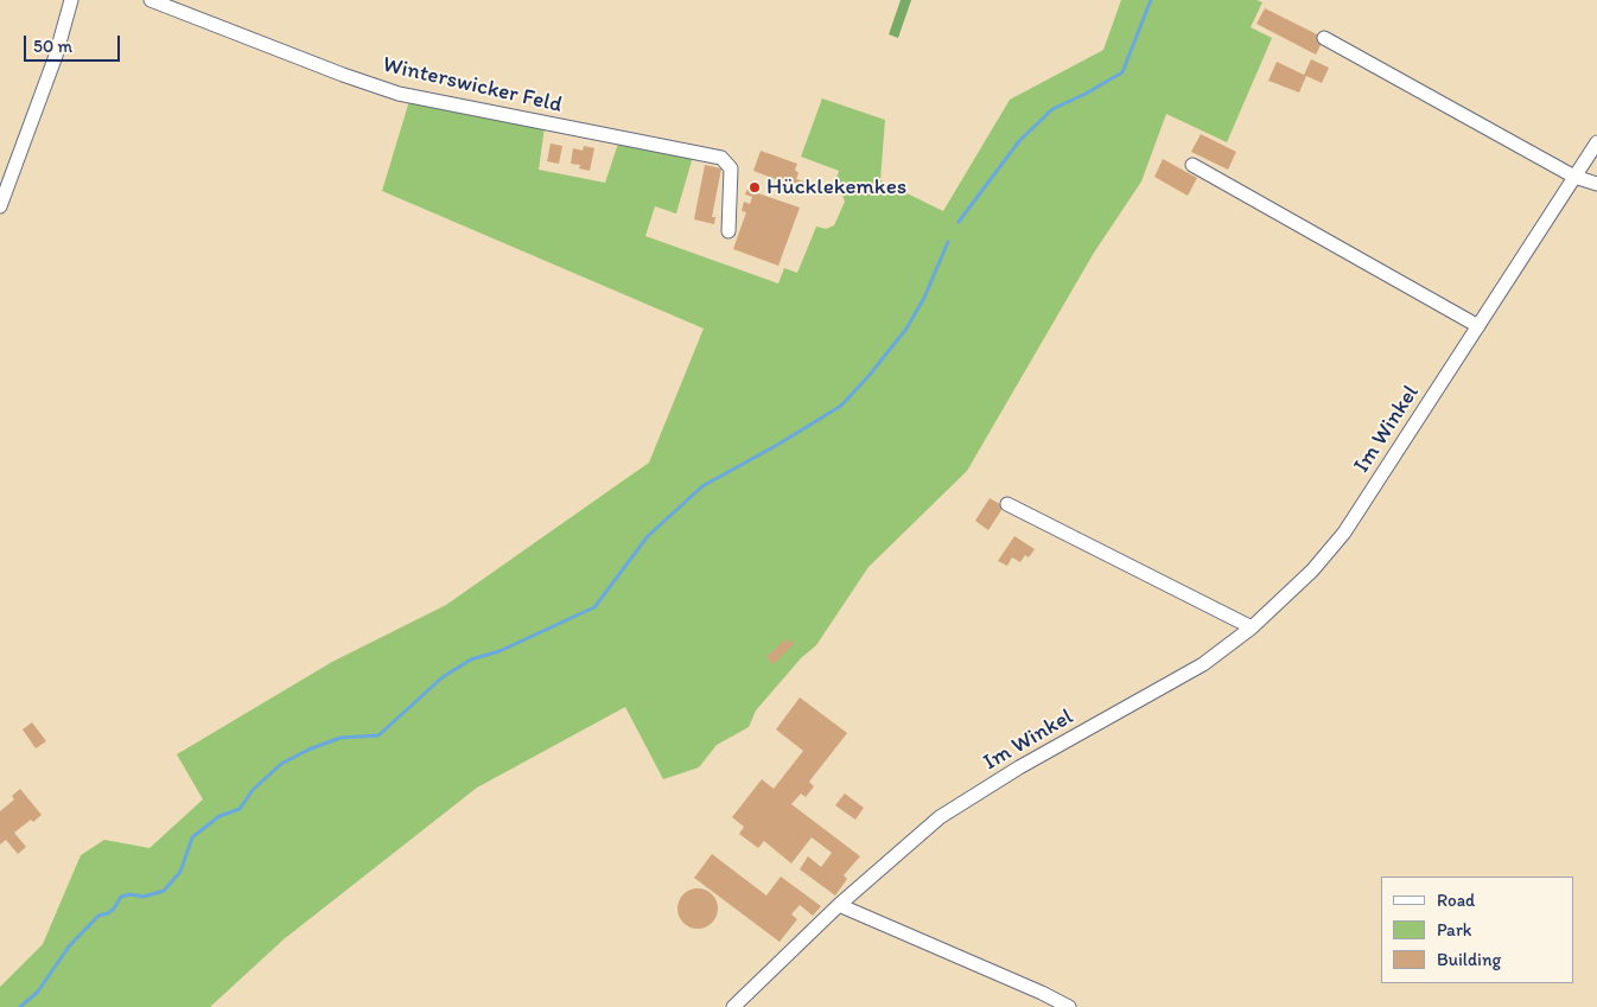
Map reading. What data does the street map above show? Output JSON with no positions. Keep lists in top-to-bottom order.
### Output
{
  "streets": {
    "street": ["Winterswicker Feld", "Im Winkel"]
  },
  "places": ["Hücklekemkes"],
  "legend": ["Road", "Park", "Building"],
  "scale_bar": "50 m"
}
